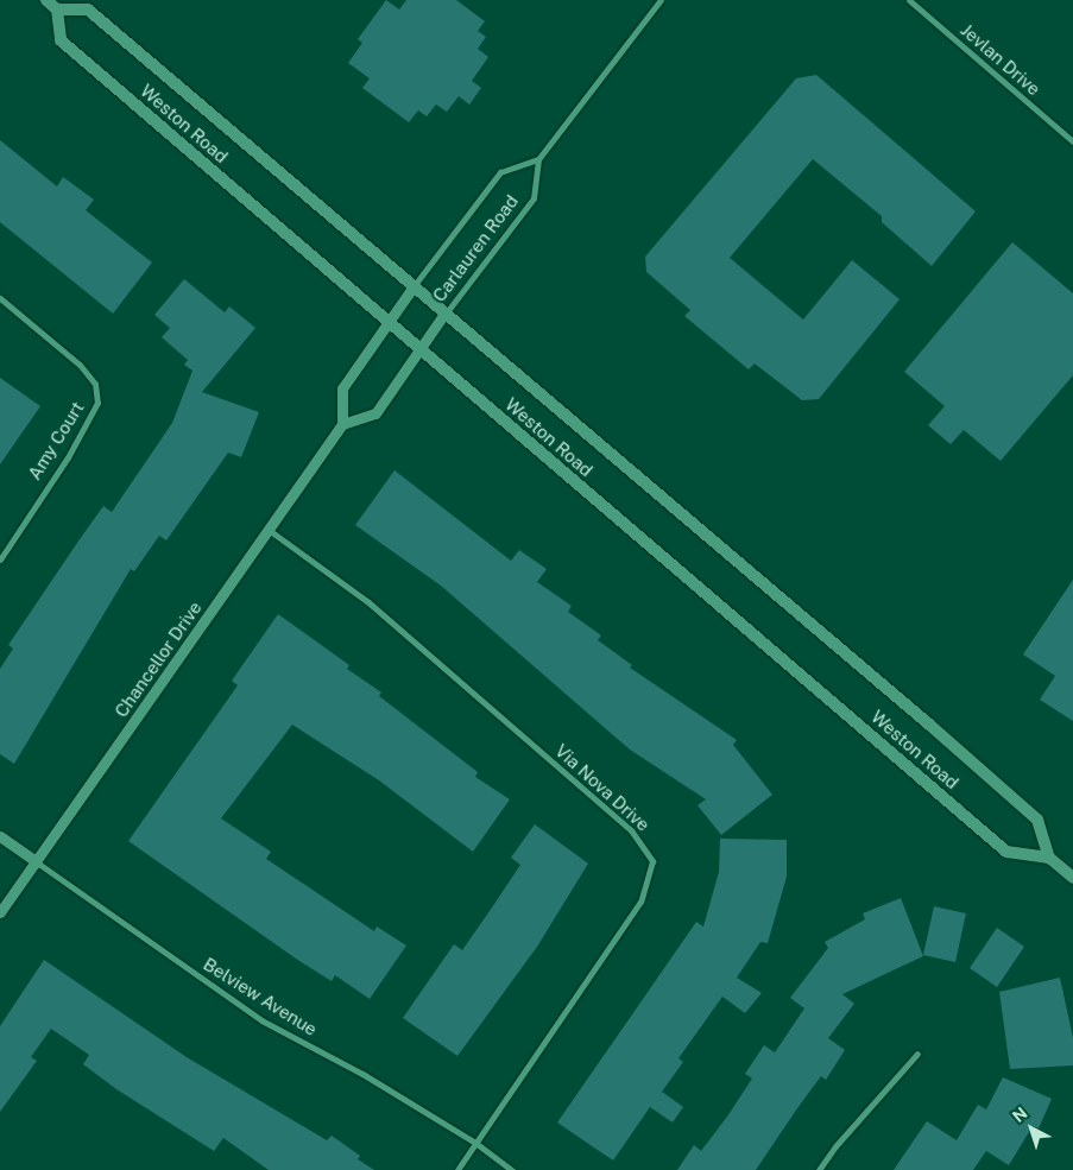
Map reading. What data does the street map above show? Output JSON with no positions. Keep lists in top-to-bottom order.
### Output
{
  "streets": {
    "main road": ["Weston Road"],
    "street": [
      "Jevlan Drive",
      "Carlauren Road",
      "Amy Court",
      "Chancellor Drive",
      "Via Nova Drive",
      "Belview Avenue"
    ]
  },
  "crossings": [
    ["Weston Road", "Carlauren Road"],
    ["Chancellor Drive", "Via Nova Drive"],
    ["Chancellor Drive", "Belview Avenue"],
    ["Via Nova Drive", "Belview Avenue"]
  ],
  "north": "top left"
}
